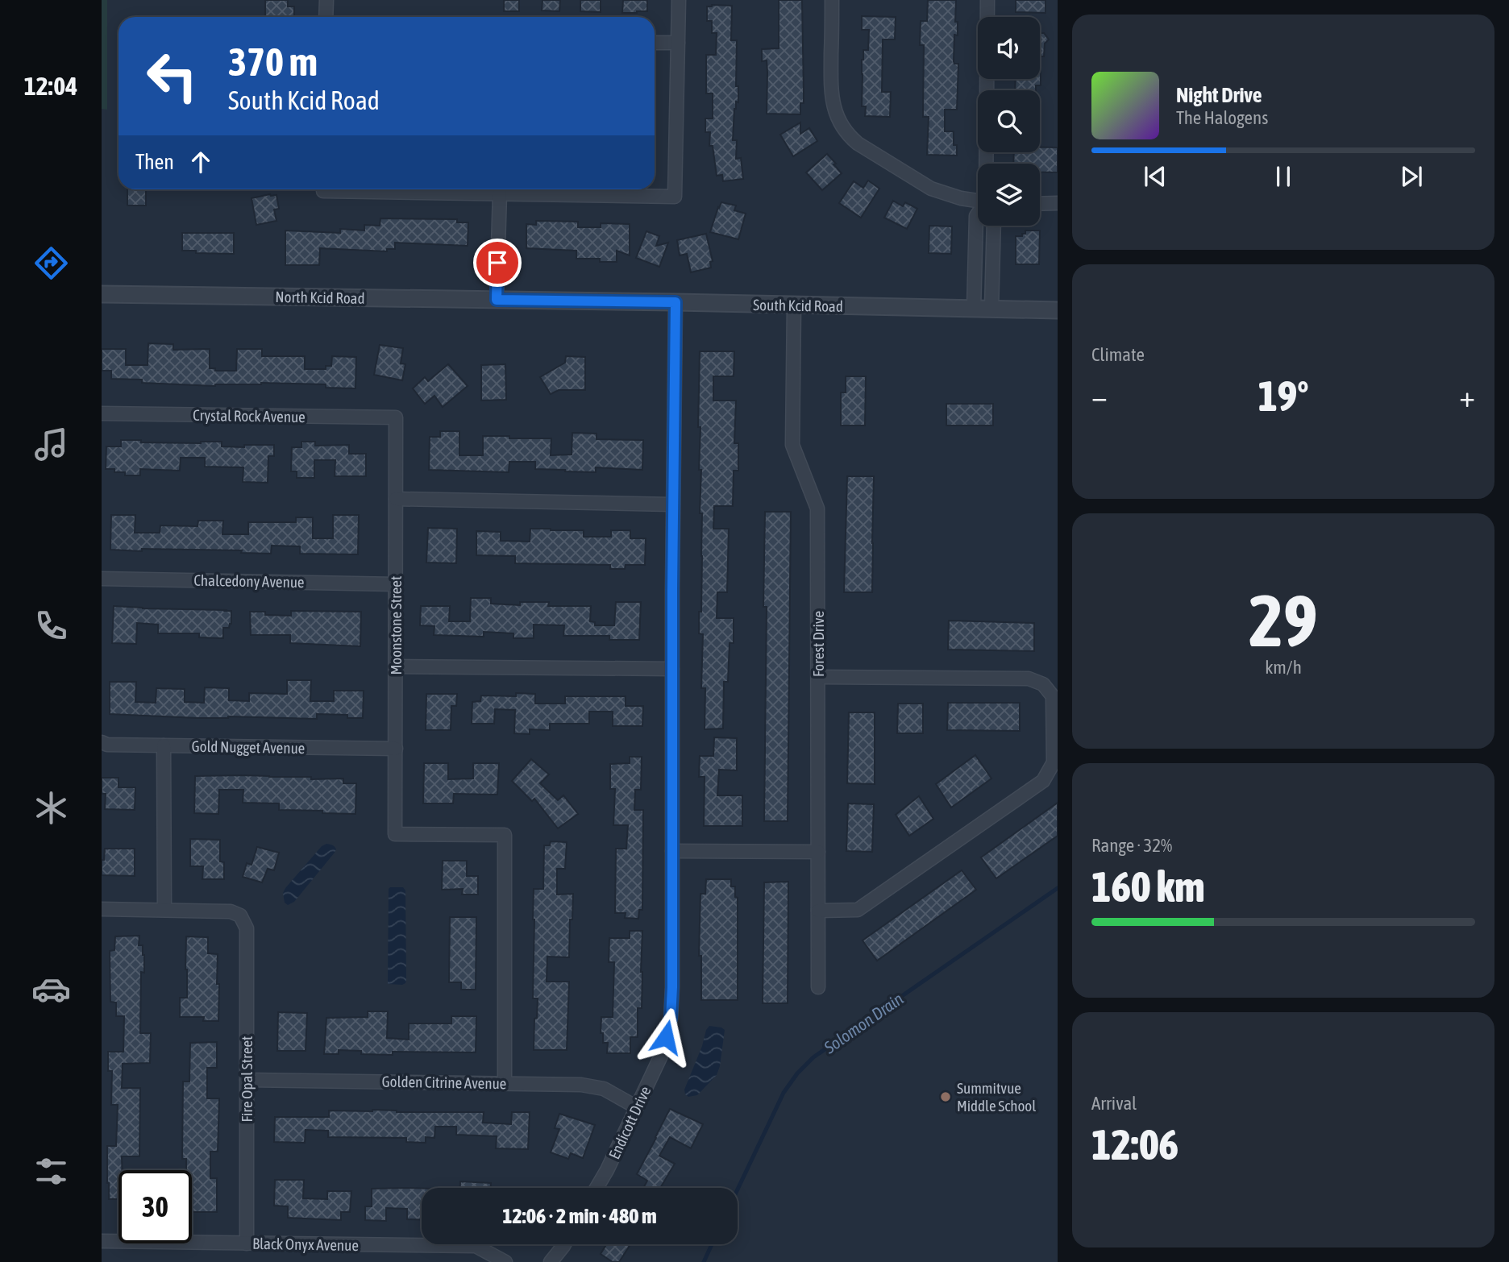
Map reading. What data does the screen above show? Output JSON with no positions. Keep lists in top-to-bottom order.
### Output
{
  "streets": {
    "street": [
      "North Kcid Road",
      "South Kcid Road",
      "Crystal Rock Avenue",
      "Chalcedony Avenue",
      "Moonstone Street",
      "Forest Drive",
      "Gold Nugget Avenue",
      "Fire Opal Street",
      "Golden Citrine Avenue",
      "Endicott Drive",
      "Black Onyx Avenue"
    ]
  },
  "crossings": [
    ["North Kcid Road", "South Kcid Road"],
    ["South Kcid Road", "Forest Drive"],
    ["South Kcid Road", "Endicott Drive"],
    ["Crystal Rock Avenue", "Moonstone Street"],
    ["Chalcedony Avenue", "Moonstone Street"],
    ["Moonstone Street", "Gold Nugget Avenue"],
    ["Moonstone Street", "Golden Citrine Avenue"],
    ["Fire Opal Street", "Golden Citrine Avenue"],
    ["Fire Opal Street", "Black Onyx Avenue"],
    ["Golden Citrine Avenue", "Endicott Drive"]
  ],
  "water": ["Solomon Drain"],
  "places": ["Summitvue Middle School"],
  "page": {
    "tabs": "12:04",
    "turn": ["370 m", "South Kcid Road"],
    "song": ["Night Drive", "The Halogens"],
    "then": "Then",
    "tile": [
      "Climate",
      ["29", "km/h"],
      ["Range · 32%", "160 km"],
      ["Arrival", "12:06"]
    ],
    "heat": ["−", "19°", "+"],
    "limit": "30",
    "trip": "12:06 · 2 min · 480 m"
  }
}
